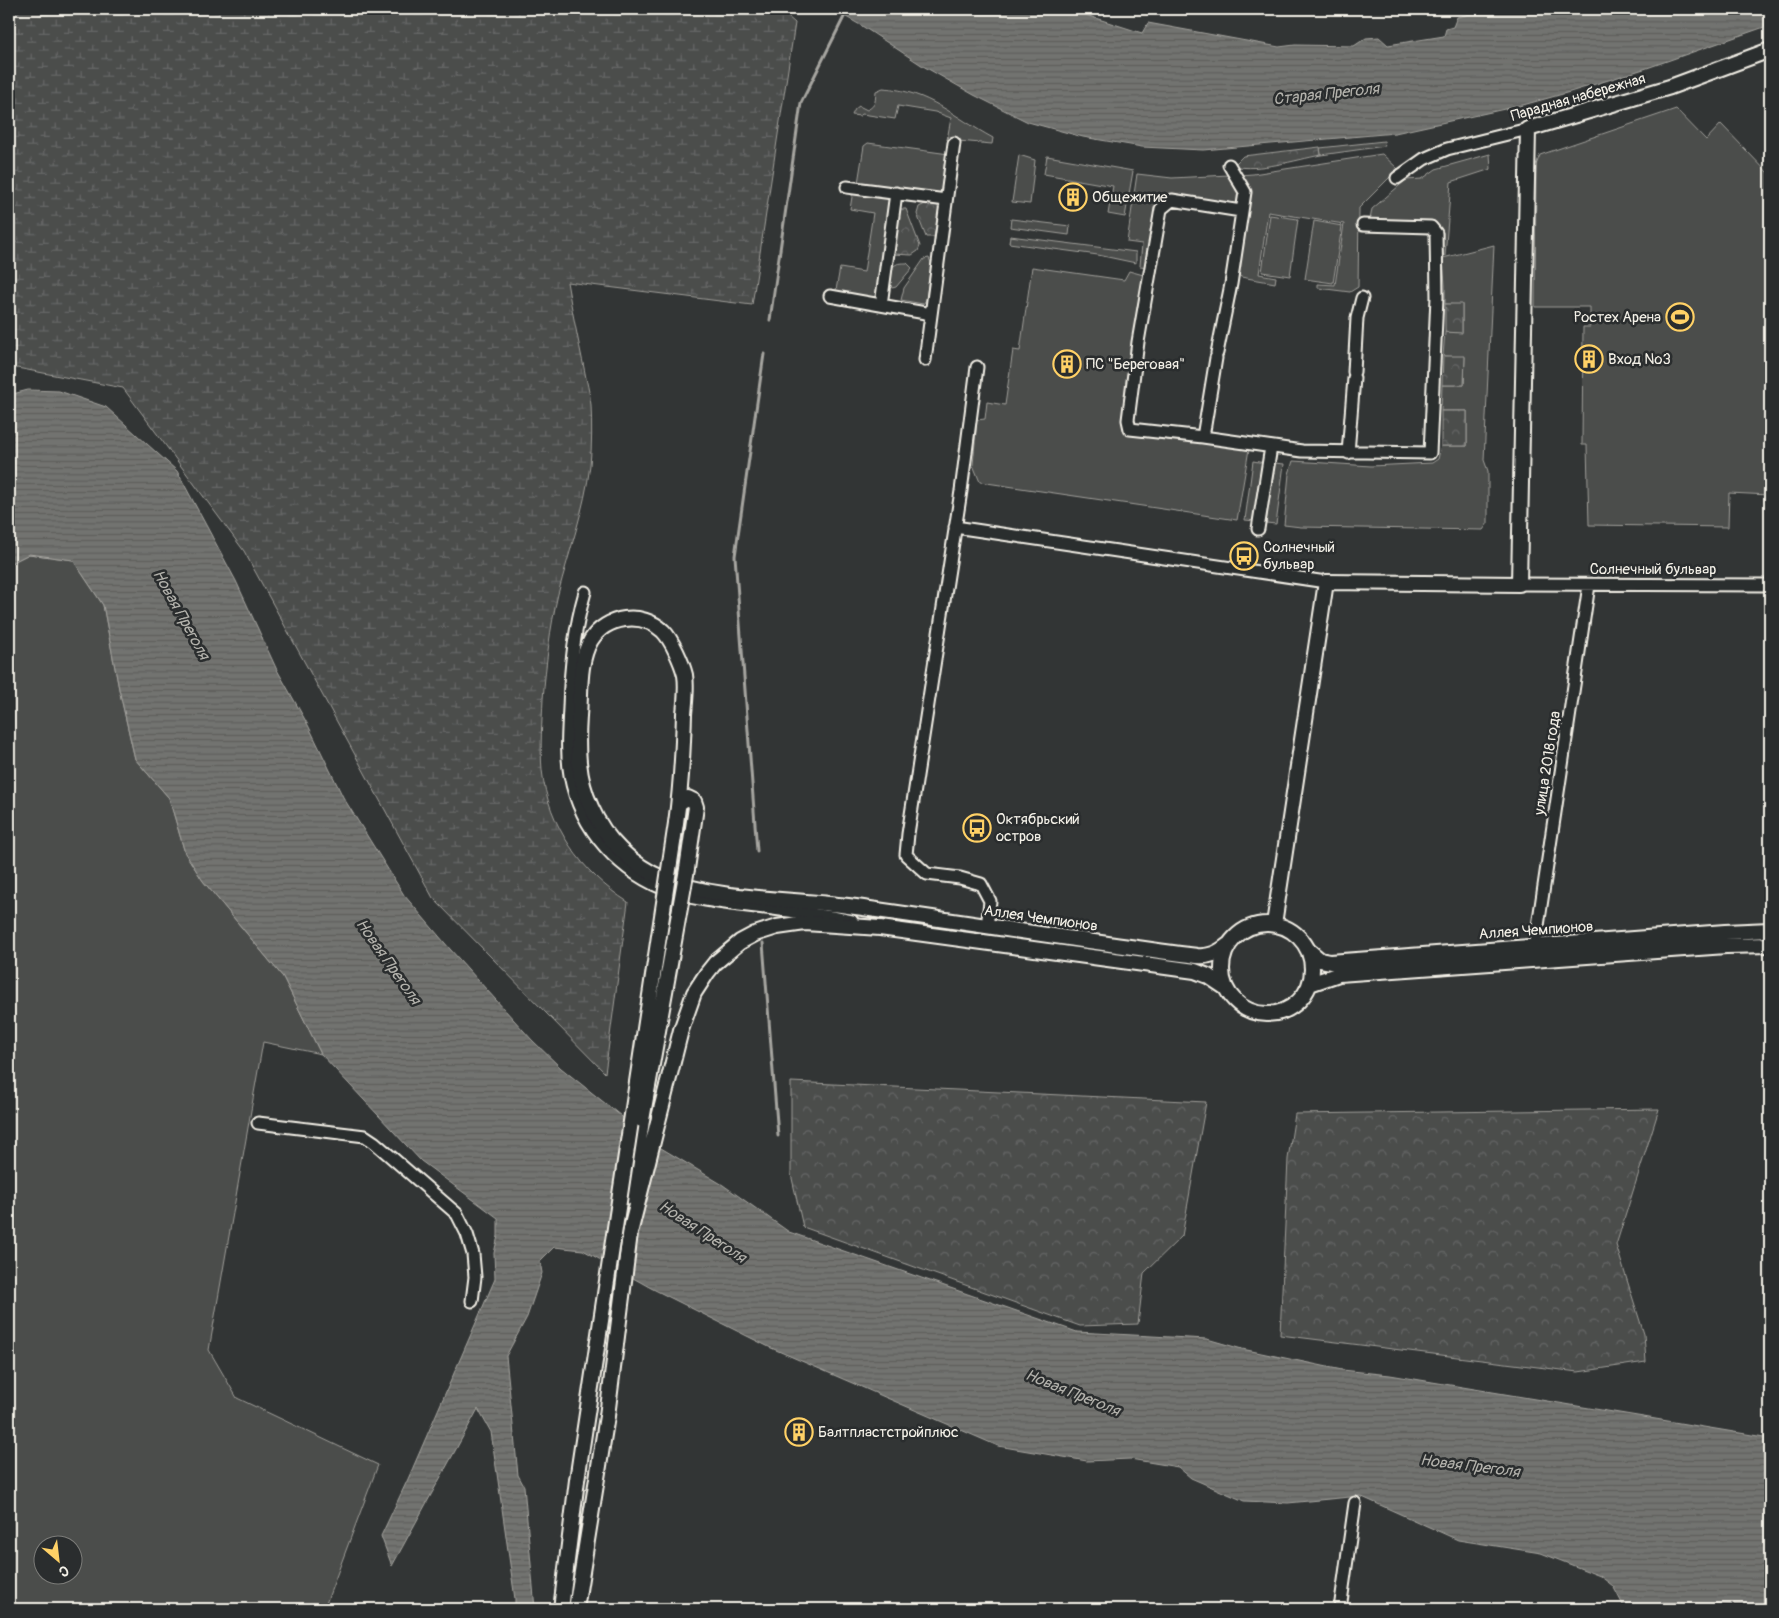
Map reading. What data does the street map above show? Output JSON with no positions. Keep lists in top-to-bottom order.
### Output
{
  "streets": {
    "main road": ["Парадная набережная", "Солнечный бульвар", "Аллея Чемпионов"],
    "street": ["улица 2018 года"]
  },
  "crossings": [
    ["Солнечный бульвар", "улица 2018 года"],
    ["улица 2018 года", "Аллея Чемпионов"]
  ],
  "water": ["Старая Преголя", "Новая Преголя"],
  "places": {
    "building": [
      "Общежитие",
      "Вход №3",
      "ПС \"Береговая\"",
      "Балтпластстройплюс"
    ],
    "sports": ["Ростех Арена"],
    "bus stop": ["Солнечный бульвар", "Октябрьский остров"]
  },
  "north": "bottom right"
}
